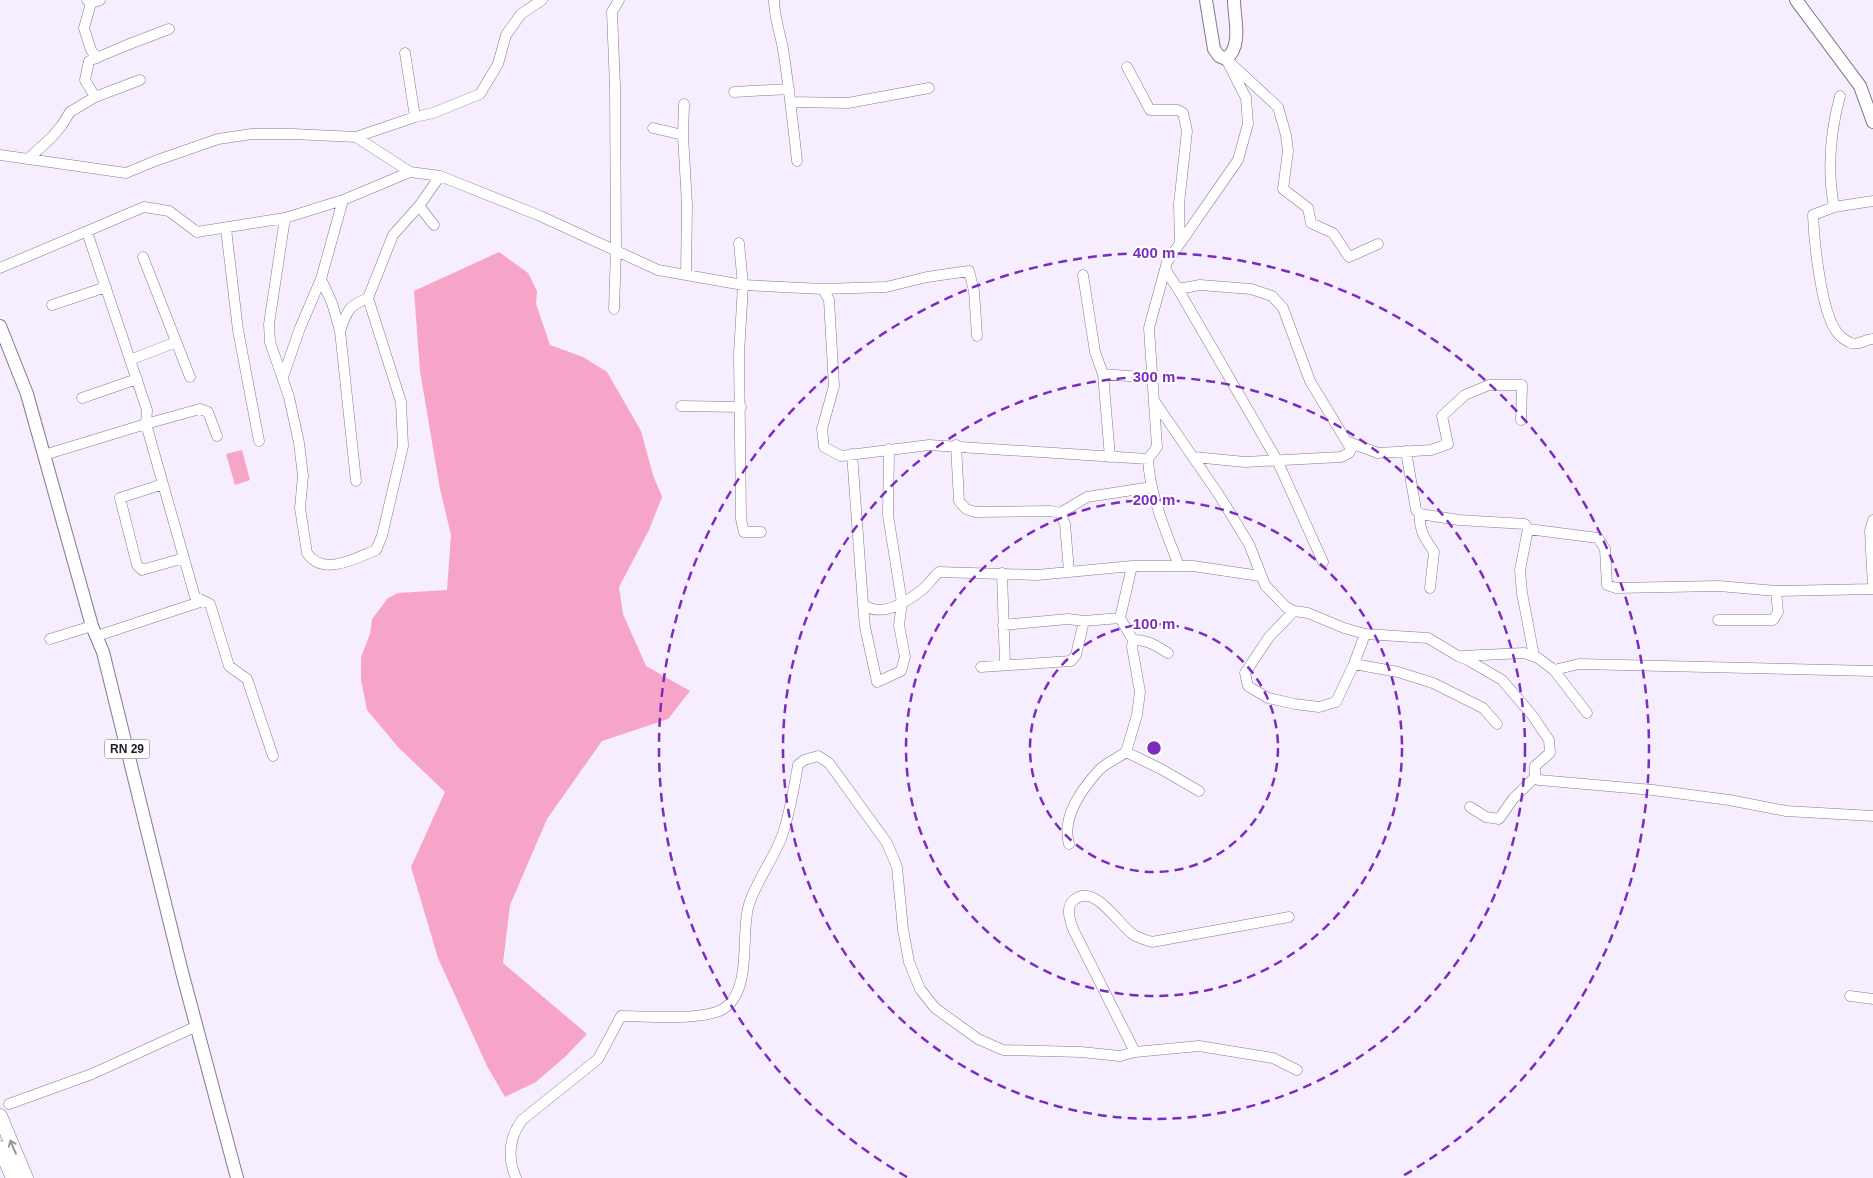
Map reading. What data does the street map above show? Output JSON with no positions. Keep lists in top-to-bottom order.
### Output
{
  "streets": {
    "main road": ["RN 29"]
  },
  "rings": [
    "400 m",
    "300 m",
    "200 m",
    "100 m"
  ]
}
